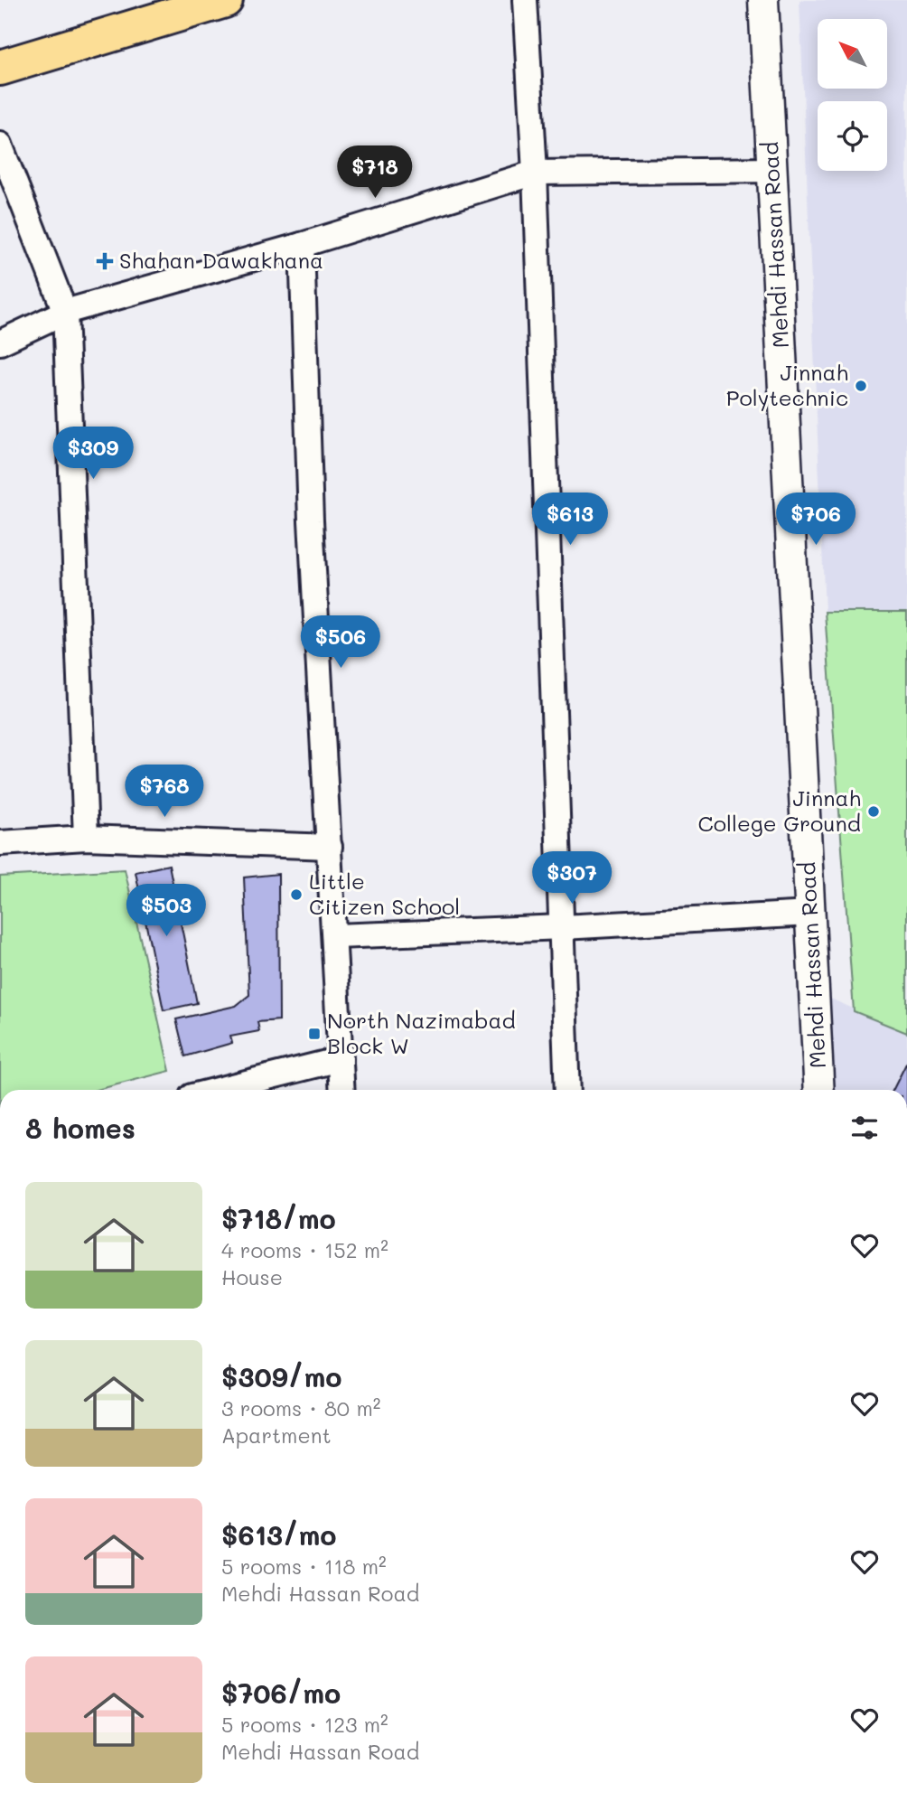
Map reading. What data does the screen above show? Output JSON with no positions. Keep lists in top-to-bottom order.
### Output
{
  "streets": {
    "street": ["Mehdi Hassan Road"]
  },
  "places": {
    "health": ["Shahan Dawakhana"],
    "other": ["Jinnah Polytechnic", "Jinnah College Ground", "Little Citizen School"],
    "transit": ["North Nazimabad Block W"]
  },
  "north": "top left",
  "page": {
    "price": [
      "$718",
      "$309",
      "$613",
      "$706",
      "$506",
      "$768",
      "$307",
      "$503"
    ],
    "heading": "8 homes",
    "list": [
      {
        "name": "$718/mo",
        "note": "4 rooms · 152 m² · House"
      },
      {
        "name": "$309/mo",
        "note": "3 rooms · 80 m² · Apartment"
      },
      {
        "name": "$613/mo",
        "note": "5 rooms · 118 m² · Mehdi Hassan Road"
      },
      {
        "name": "$706/mo",
        "note": "5 rooms · 123 m² · Mehdi Hassan Road"
      }
    ]
  }
}
